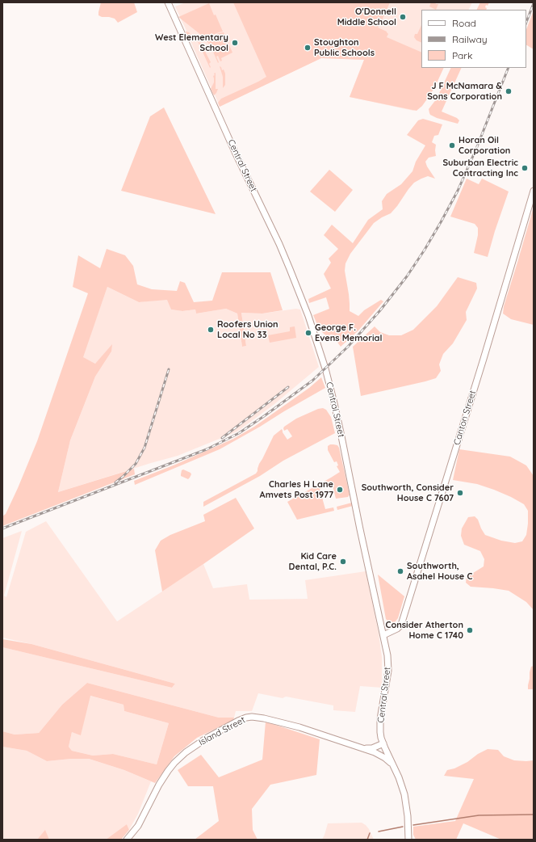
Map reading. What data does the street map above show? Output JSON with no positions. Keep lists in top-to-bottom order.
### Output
{
  "streets": {
    "main road": ["Central Street", "Canton Street", "Island Street"]
  },
  "crossings": [
    ["Central Street", "Canton Street"],
    ["Central Street", "Island Street"]
  ],
  "places": [
    "O'Donnell Middle School",
    "West Elementary School",
    "Stoughton Public Schools",
    "J F McNamara & Sons Corporation",
    "Horan Oil Corporation",
    "Suburban Electric Contracting Inc",
    "Roofers Union Local No 33",
    "George F. Evens Memorial",
    "Charles H Lane Amvets Post 1977",
    "Southworth, Consider House C 7607",
    "Kid Care Dental, P.C.",
    "Southworth, Asahel House C",
    "Consider Atherton Home C 1740"
  ],
  "legend": ["Road", "Railway", "Park"]
}
